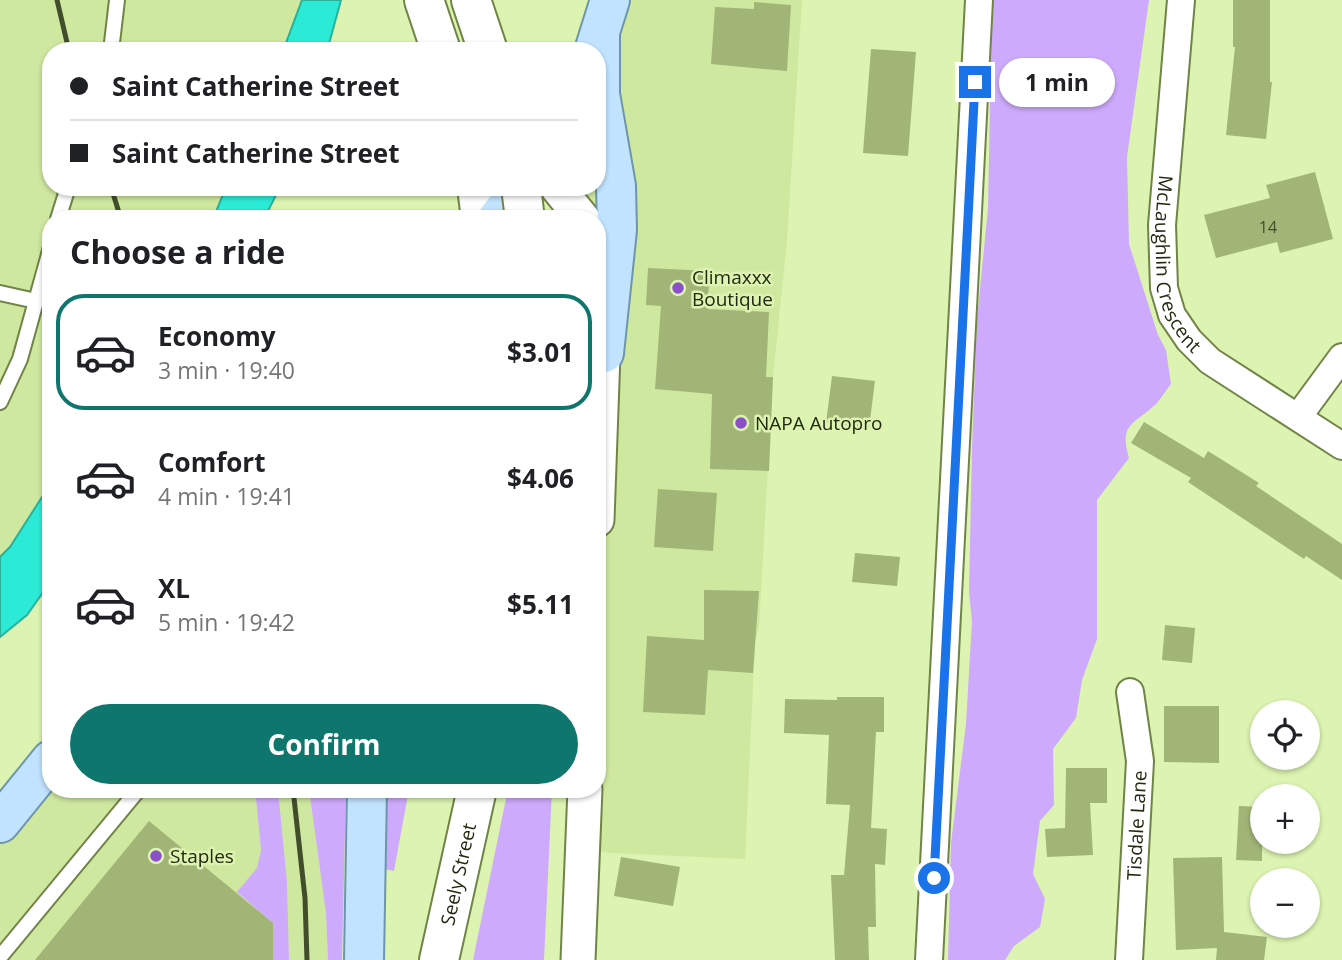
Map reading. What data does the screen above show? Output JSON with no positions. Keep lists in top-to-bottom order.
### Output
{
  "streets": {
    "main road": ["Seely Street"],
    "street": ["McLaughlin Crescent", "Tisdale Lane"]
  },
  "places": ["Climaxxx Boutique", "NAPA Autopro", "Staples"],
  "house_numbers": ["14"],
  "page": {
    "banner": ["Saint Catherine Street", "Saint Catherine Street"],
    "bubble": "1 min",
    "heading": "Choose a ride",
    "list": [
      {
        "name": "Economy",
        "note": "3 min · 19:40",
        "value": "$3.01"
      },
      {
        "name": "Comfort",
        "note": "4 min · 19:41",
        "value": "$4.06"
      },
      {
        "name": "XL",
        "note": "5 min · 19:42",
        "value": "$5.11"
      }
    ],
    "buttons": "Confirm",
    "map_buttons": ["+", "−"]
  }
}
